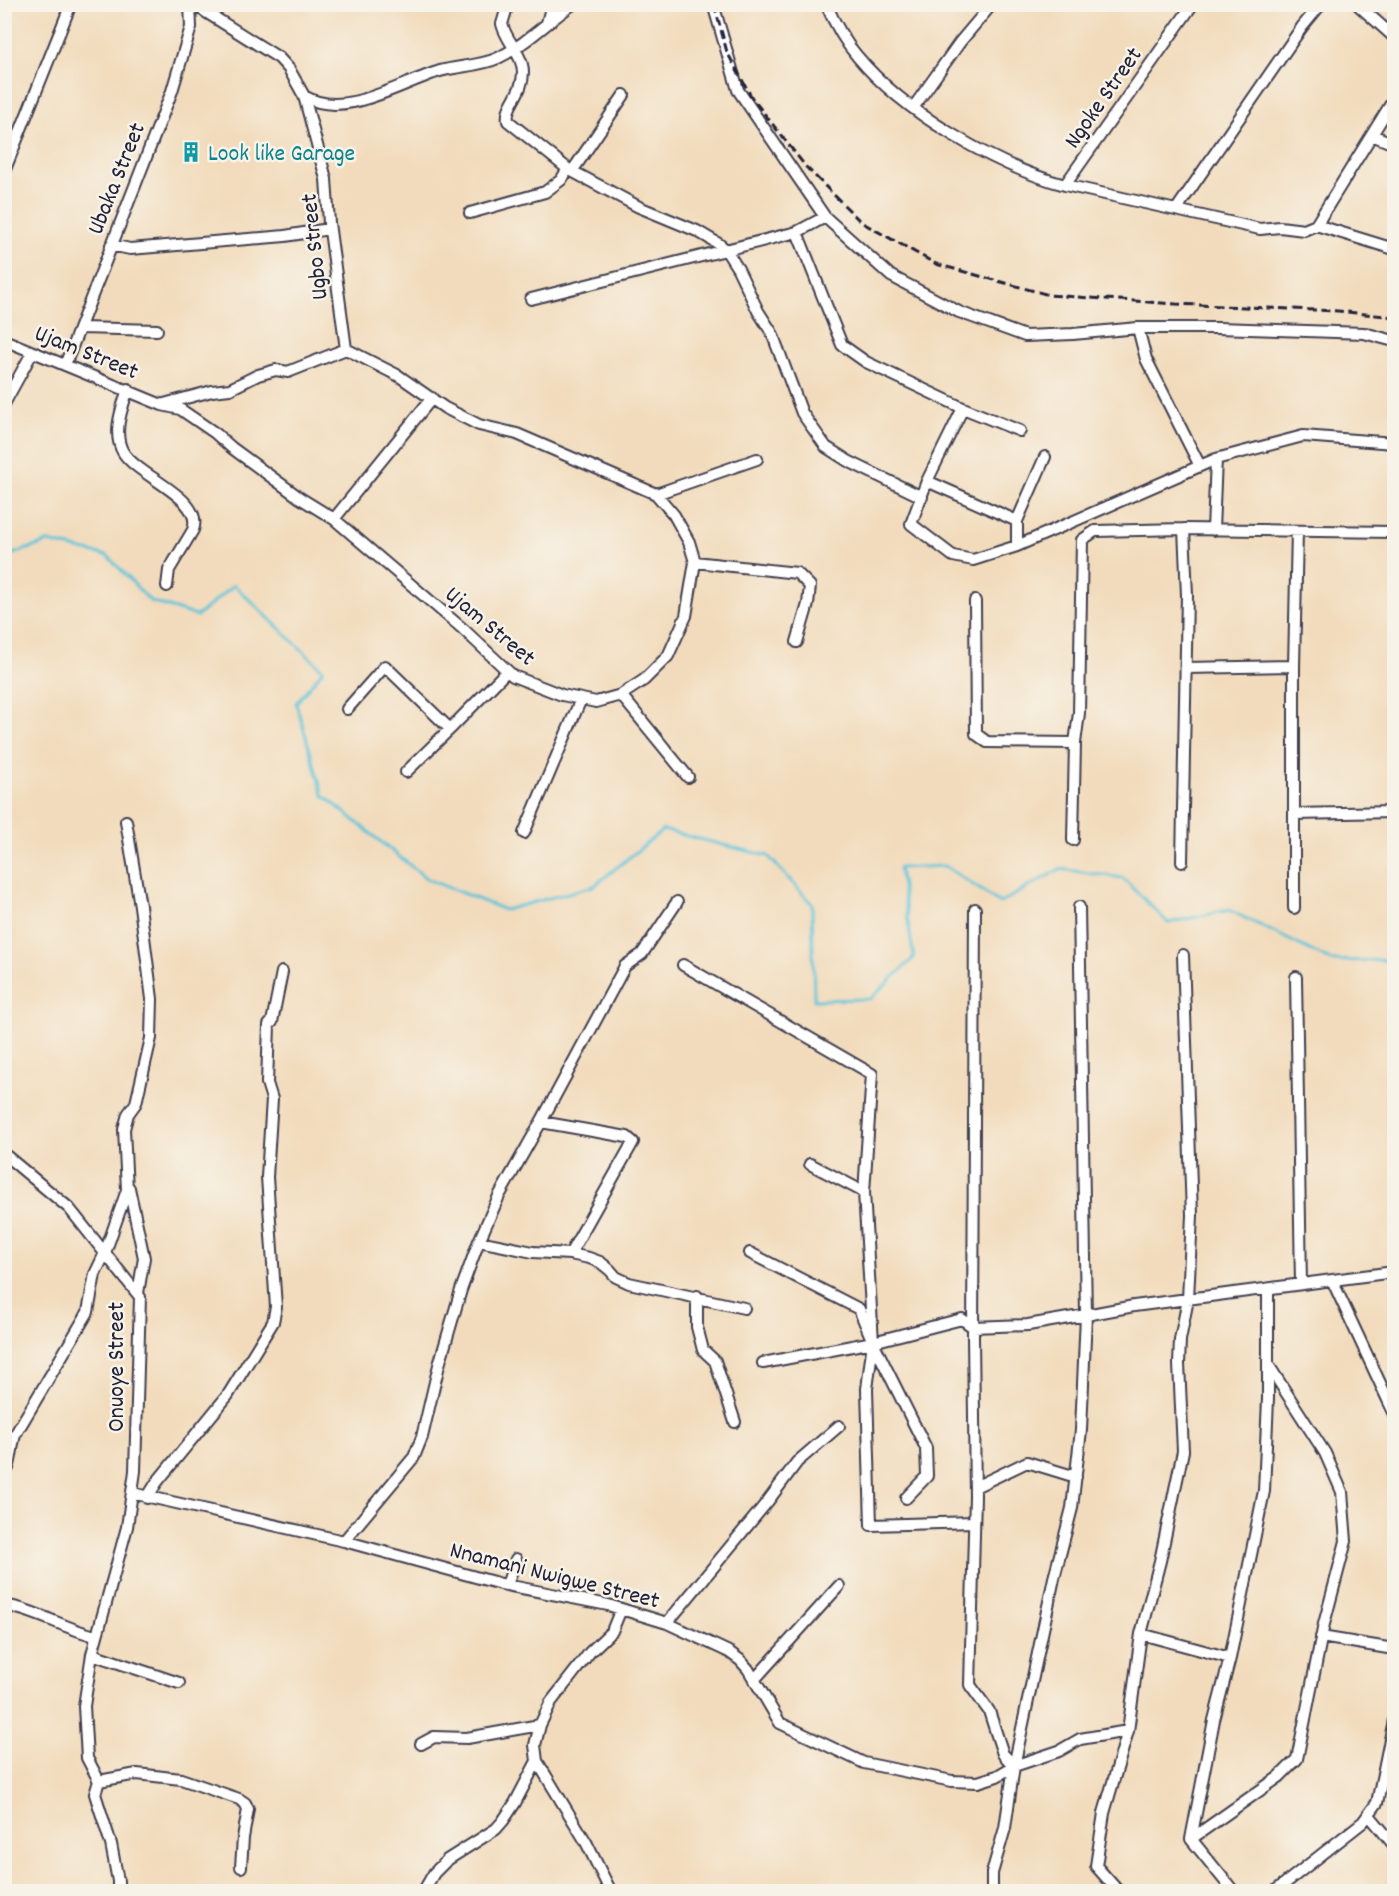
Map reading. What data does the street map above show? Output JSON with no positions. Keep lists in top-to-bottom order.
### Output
{
  "streets": {
    "street": [
      "Ngoke Street",
      "Ubaka Street",
      "Ugbo Street",
      "Ujam Street",
      "Onuoye Street",
      "Nnamani Nwigwe Street"
    ]
  },
  "crossings": [
    ["Ubaka Street", "Ugbo Street"],
    ["Ubaka Street", "Ujam Street"],
    ["Ugbo Street", "Ujam Street"],
    ["Onuoye Street", "Nnamani Nwigwe Street"]
  ],
  "places": {
    "building": ["Look like Garage"]
  }
}
